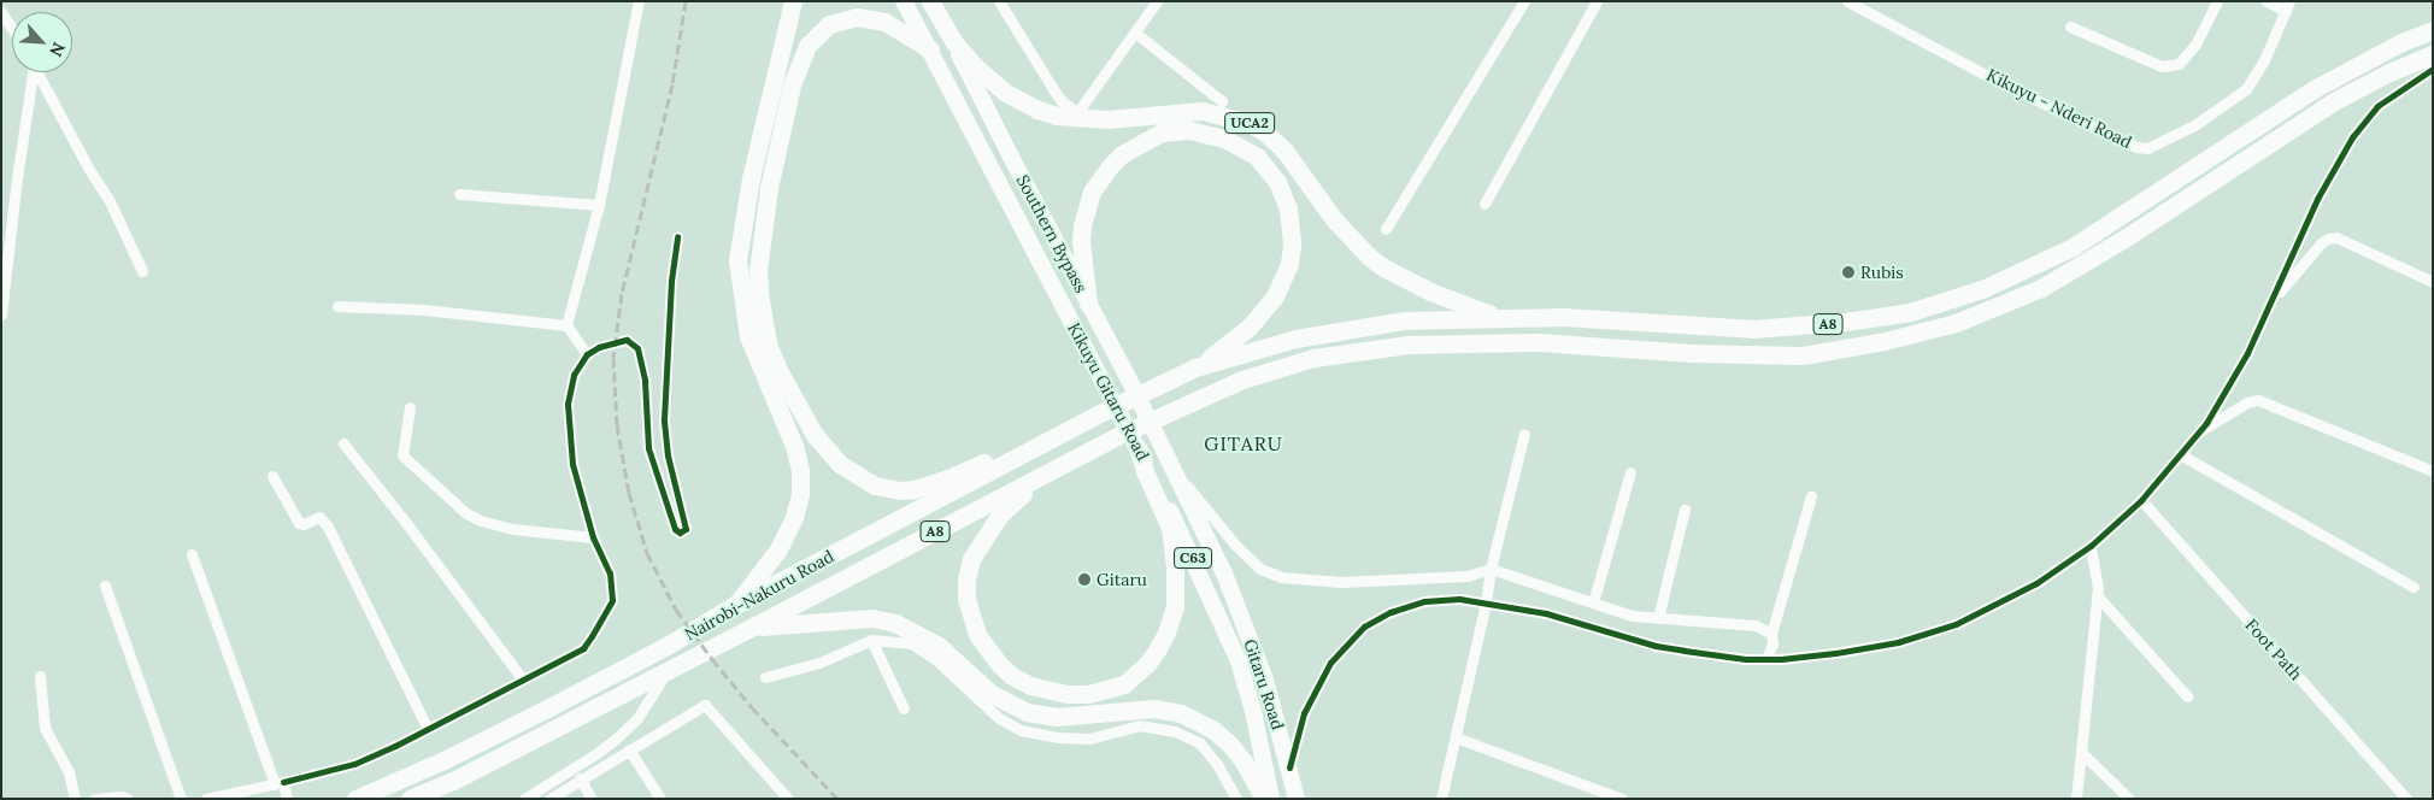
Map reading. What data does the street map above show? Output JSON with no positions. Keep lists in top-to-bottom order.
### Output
{
  "streets": {
    "highway": [
      "UCA2",
      "Southern Bypass",
      "A8",
      "Nairobi-Nakuru Road"
    ],
    "main road": ["Kikuyu Gitaru Road", "C63", "Gitaru Road"],
    "street": ["Kikuyu - Nderi Road", "Foot Path"]
  },
  "crossings": [
    ["UCA2", "Southern Bypass"],
    ["UCA2", "A8"],
    ["Southern Bypass", "Gitaru Road"],
    ["A8", "Nairobi-Nakuru Road"]
  ],
  "districts": ["GITARU"],
  "places": ["Rubis", "Gitaru"],
  "north": "bottom right"
}
